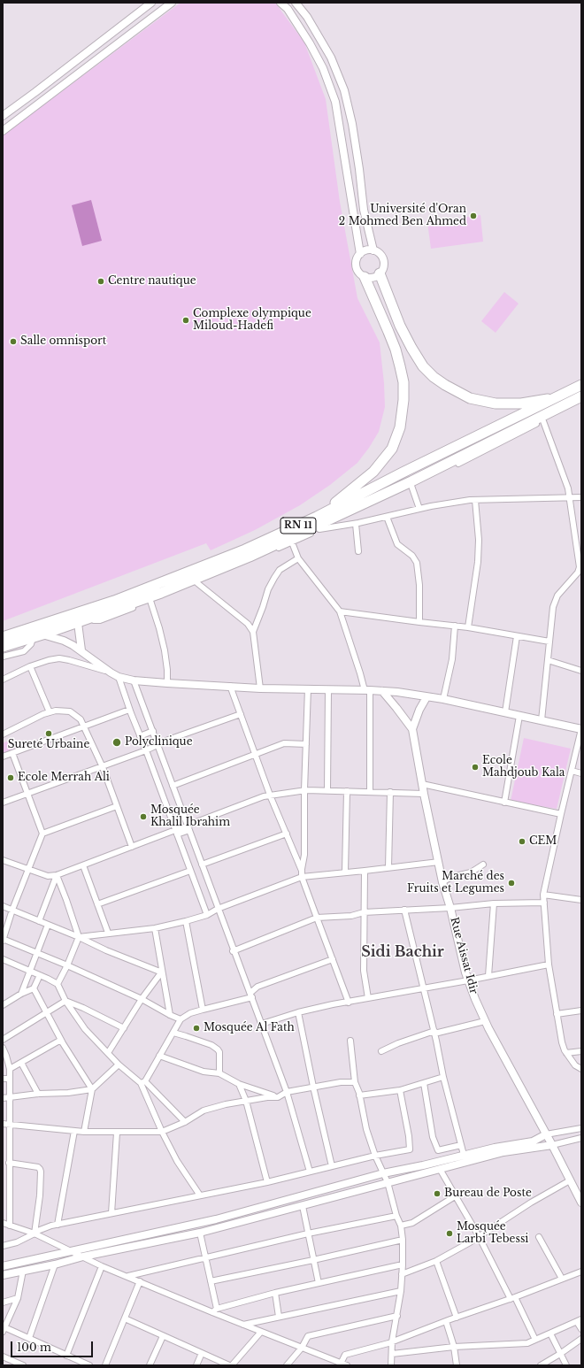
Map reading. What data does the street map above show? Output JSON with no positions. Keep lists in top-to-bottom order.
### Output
{
  "streets": {
    "highway": ["RN 11"],
    "street": ["Rue Aissat Idir"]
  },
  "districts": ["Sidi Bachir"],
  "places": [
    "Université d'Oran 2 Mohmed Ben Ahmed",
    "Centre nautique",
    "Complexe olympique Miloud-Hadefi",
    "Salle omnisport",
    "Sureté Urbaine",
    "Polyclinique",
    "Ecole Mahdjoub Kala",
    "Ecole Merrah Ali",
    "Mosquée Khalil Ibrahim",
    "CEM",
    "Marché des Fruits et Legumes",
    "Mosquée Al Fath",
    "Bureau de Poste",
    "Mosquée Larbi Tebessi"
  ],
  "scale_bar": "100 m"
}
